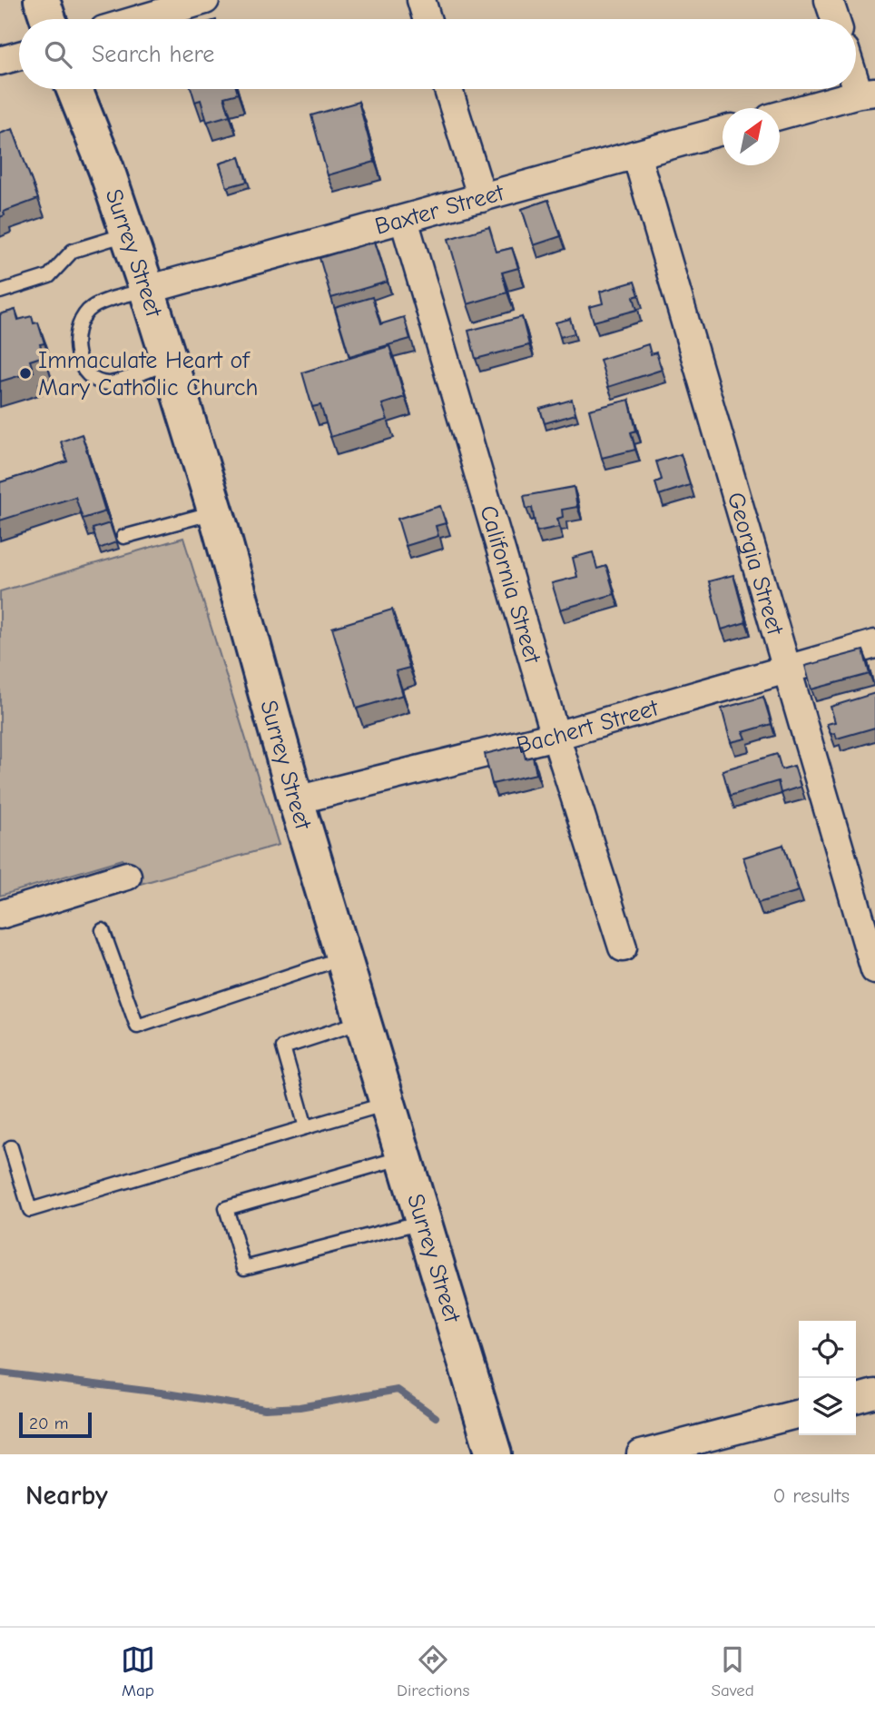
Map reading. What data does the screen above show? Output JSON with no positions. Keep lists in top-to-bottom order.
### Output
{
  "streets": {
    "street": [
      "Baxter Street",
      "Surrey Street",
      "Georgia Street",
      "California Street",
      "Bachert Street"
    ]
  },
  "crossings": [
    ["Baxter Street", "Surrey Street"],
    ["Baxter Street", "Georgia Street"],
    ["Baxter Street", "California Street"],
    ["Surrey Street", "Bachert Street"],
    ["Georgia Street", "Bachert Street"],
    ["California Street", "Bachert Street"]
  ],
  "places": ["Immaculate Heart of Mary Catholic Church"],
  "scale_bar": "20 m",
  "north": "top right",
  "page": {
    "search": "Search here",
    "scale": "20 m",
    "heading": ["Nearby", "0 results"],
    "nav": ["Map", "Directions", "Saved"]
  }
}
